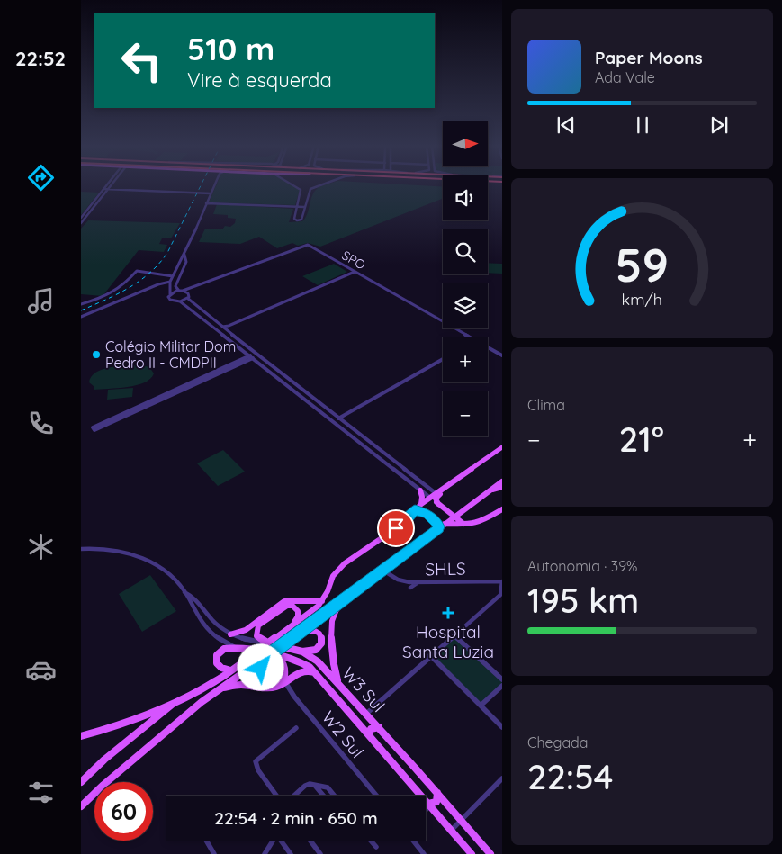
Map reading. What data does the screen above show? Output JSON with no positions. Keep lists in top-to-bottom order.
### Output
{
  "streets": {
    "main road": ["W3 Sul"],
    "street": ["SPO", "SHLS", "W2 Sul"]
  },
  "places": {
    "other": ["Colégio Militar Dom Pedro II - CMDPII"],
    "health": ["Hospital Santa Luzia"]
  },
  "north": "right",
  "page": {
    "tabs": "22:52",
    "turn": ["510 m", "Vire à esquerda"],
    "song": ["Paper Moons", "Ada Vale"],
    "map_buttons": ["+", "−"],
    "tile": [
      "Clima",
      ["Autonomia · 39%", "195 km"],
      ["Chegada", "22:54"]
    ],
    "heat": ["−", "21°", "+"],
    "limit": "60",
    "trip": "22:54 · 2 min · 650 m",
    "gauge": ["59", "km/h"]
  }
}
